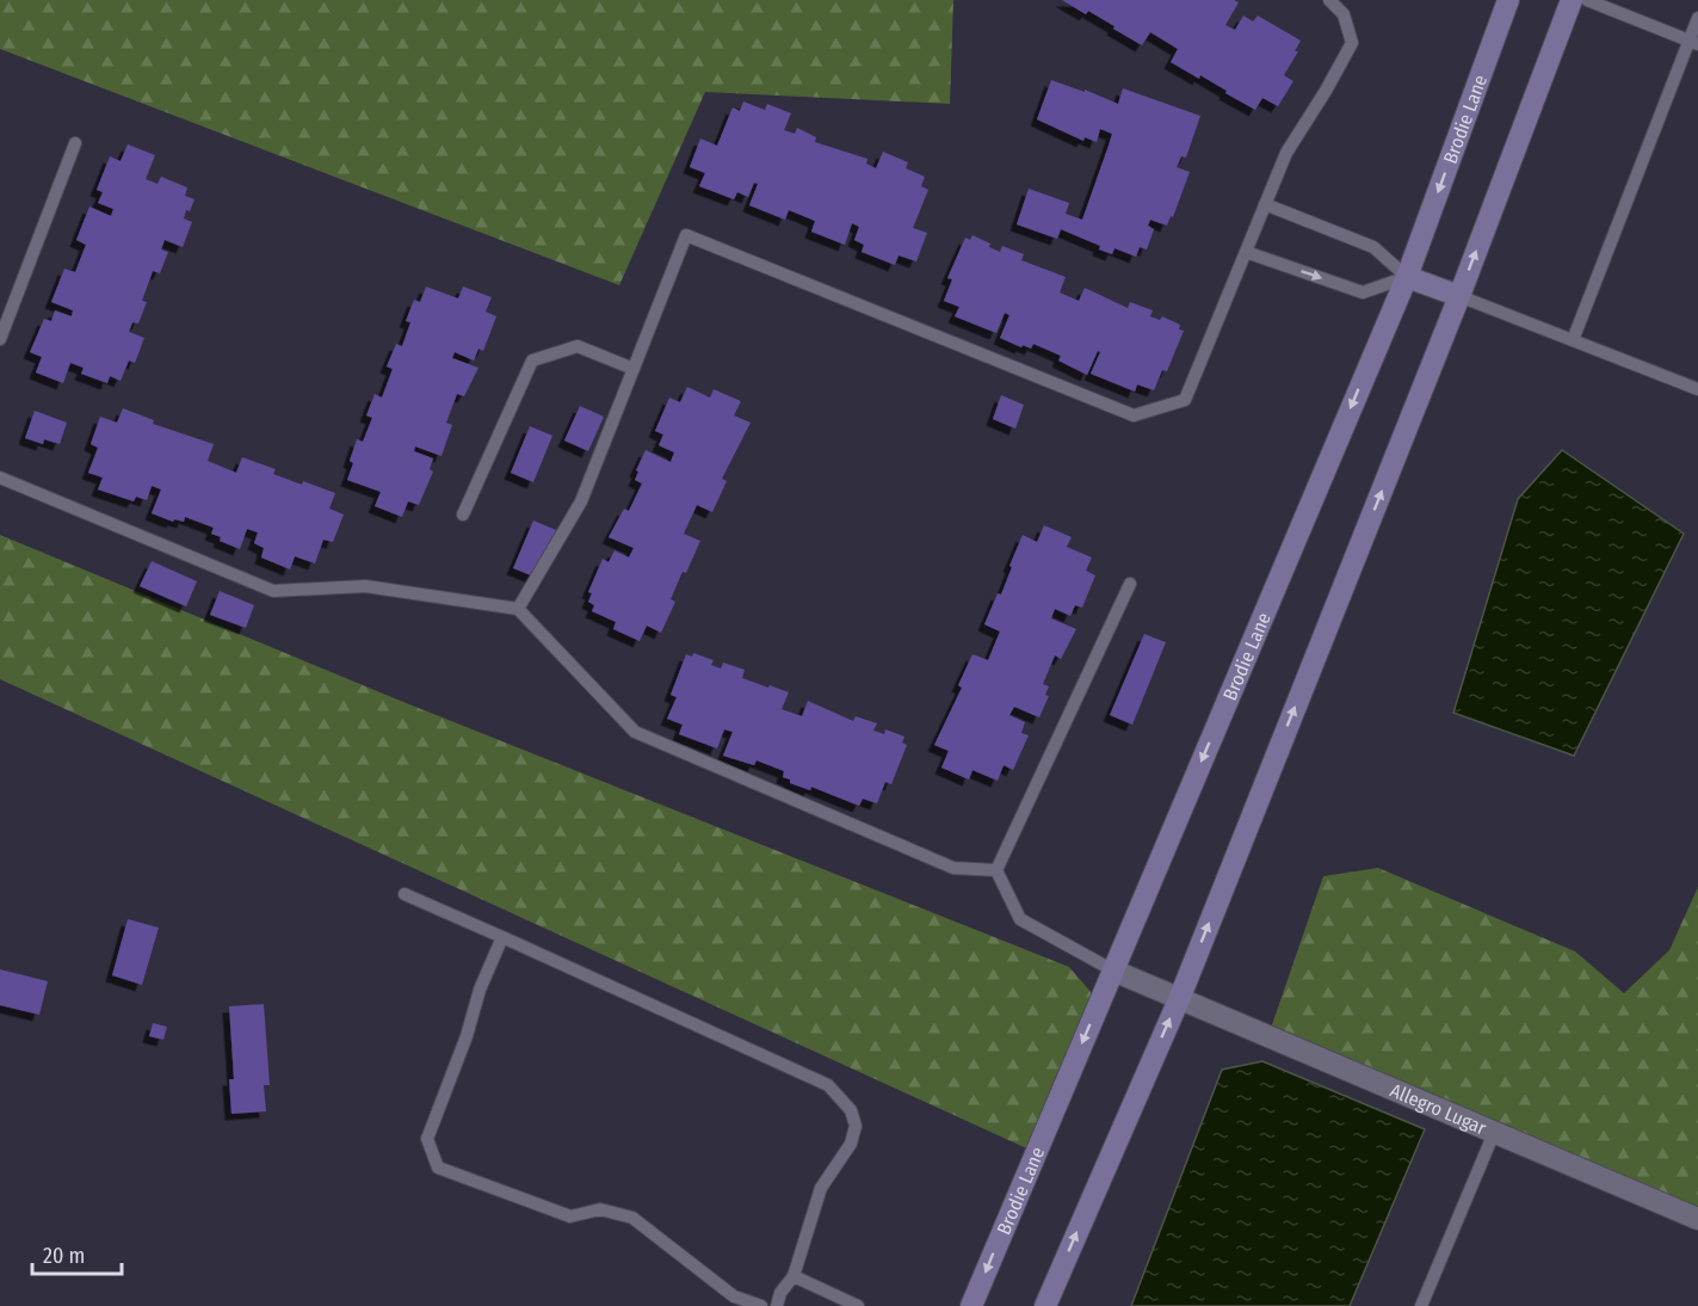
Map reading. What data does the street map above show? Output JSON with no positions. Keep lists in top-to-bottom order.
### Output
{
  "streets": {
    "main road": ["Brodie Lane"],
    "street": ["Allegro Lugar"]
  },
  "crossings": [
    ["Brodie Lane", "Allegro Lugar"]
  ],
  "scale_bar": "20 m"
}
